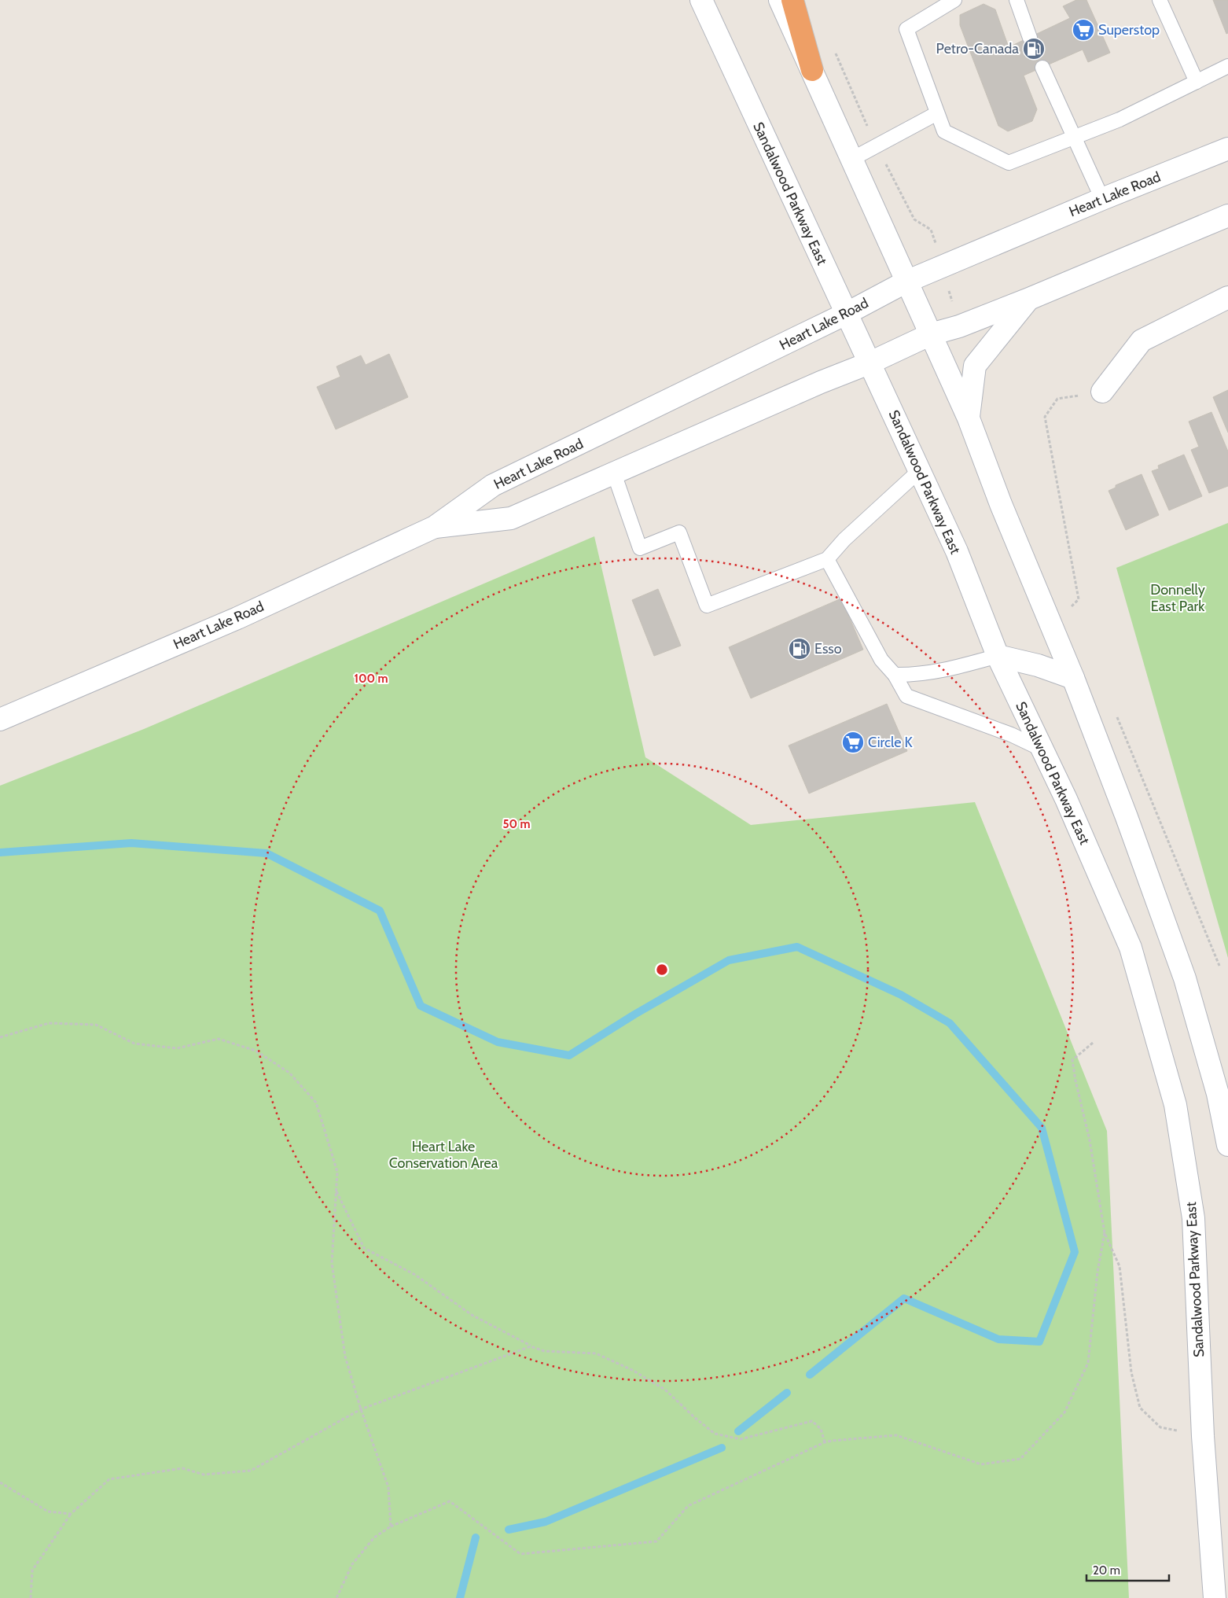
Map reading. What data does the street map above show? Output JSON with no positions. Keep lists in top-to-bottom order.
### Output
{
  "streets": {
    "main road": ["Sandalwood Parkway East", "Heart Lake Road"]
  },
  "crossings": [
    ["Sandalwood Parkway East", "Heart Lake Road"]
  ],
  "parks": ["Donnelly East Park", "Heart Lake Conservation Area"],
  "places": {
    "supermarket": ["Superstop", "Circle K"],
    "fuel station": ["Petro-Canada", "Esso"]
  },
  "scale_bar": "20 m",
  "rings": ["100 m", "50 m"]
}
